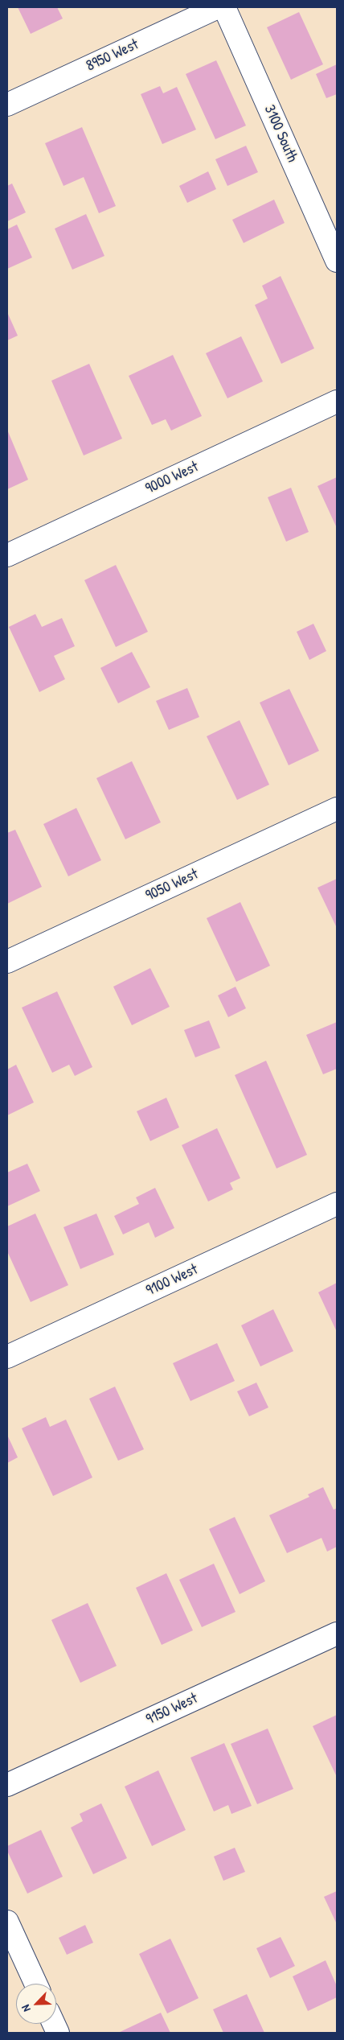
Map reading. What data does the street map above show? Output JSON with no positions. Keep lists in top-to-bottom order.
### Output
{
  "streets": {
    "street": [
      "8950 West",
      "3100 South",
      "9000 West",
      "9050 West",
      "9100 West",
      "9150 West"
    ]
  },
  "north": "bottom left"
}
